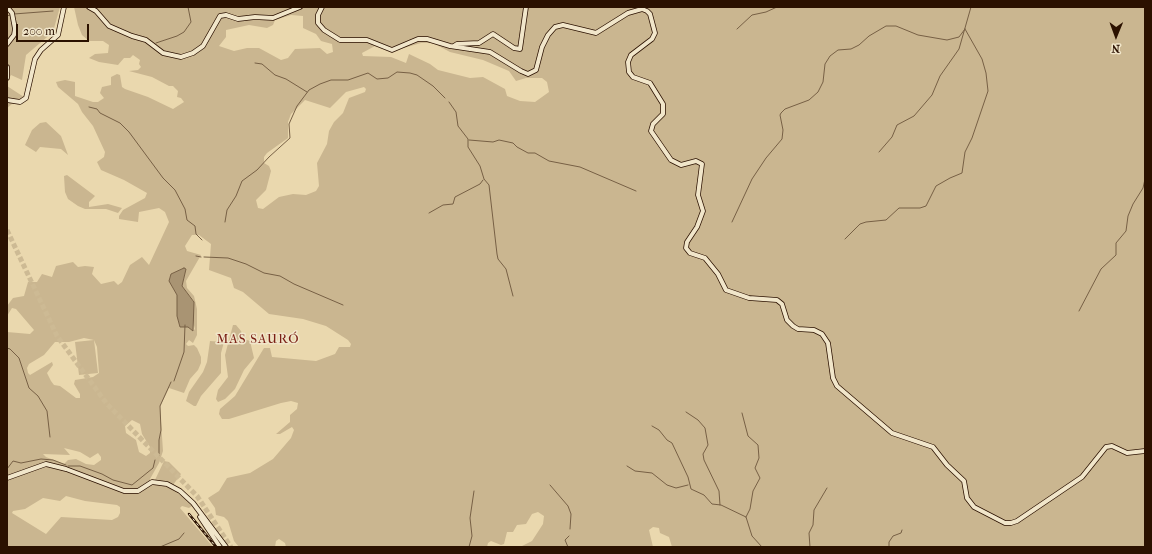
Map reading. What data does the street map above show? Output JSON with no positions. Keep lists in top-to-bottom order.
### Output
{
  "districts": ["MAS SAURÓ"],
  "scale_bar": "200 m",
  "north": "bottom"
}
